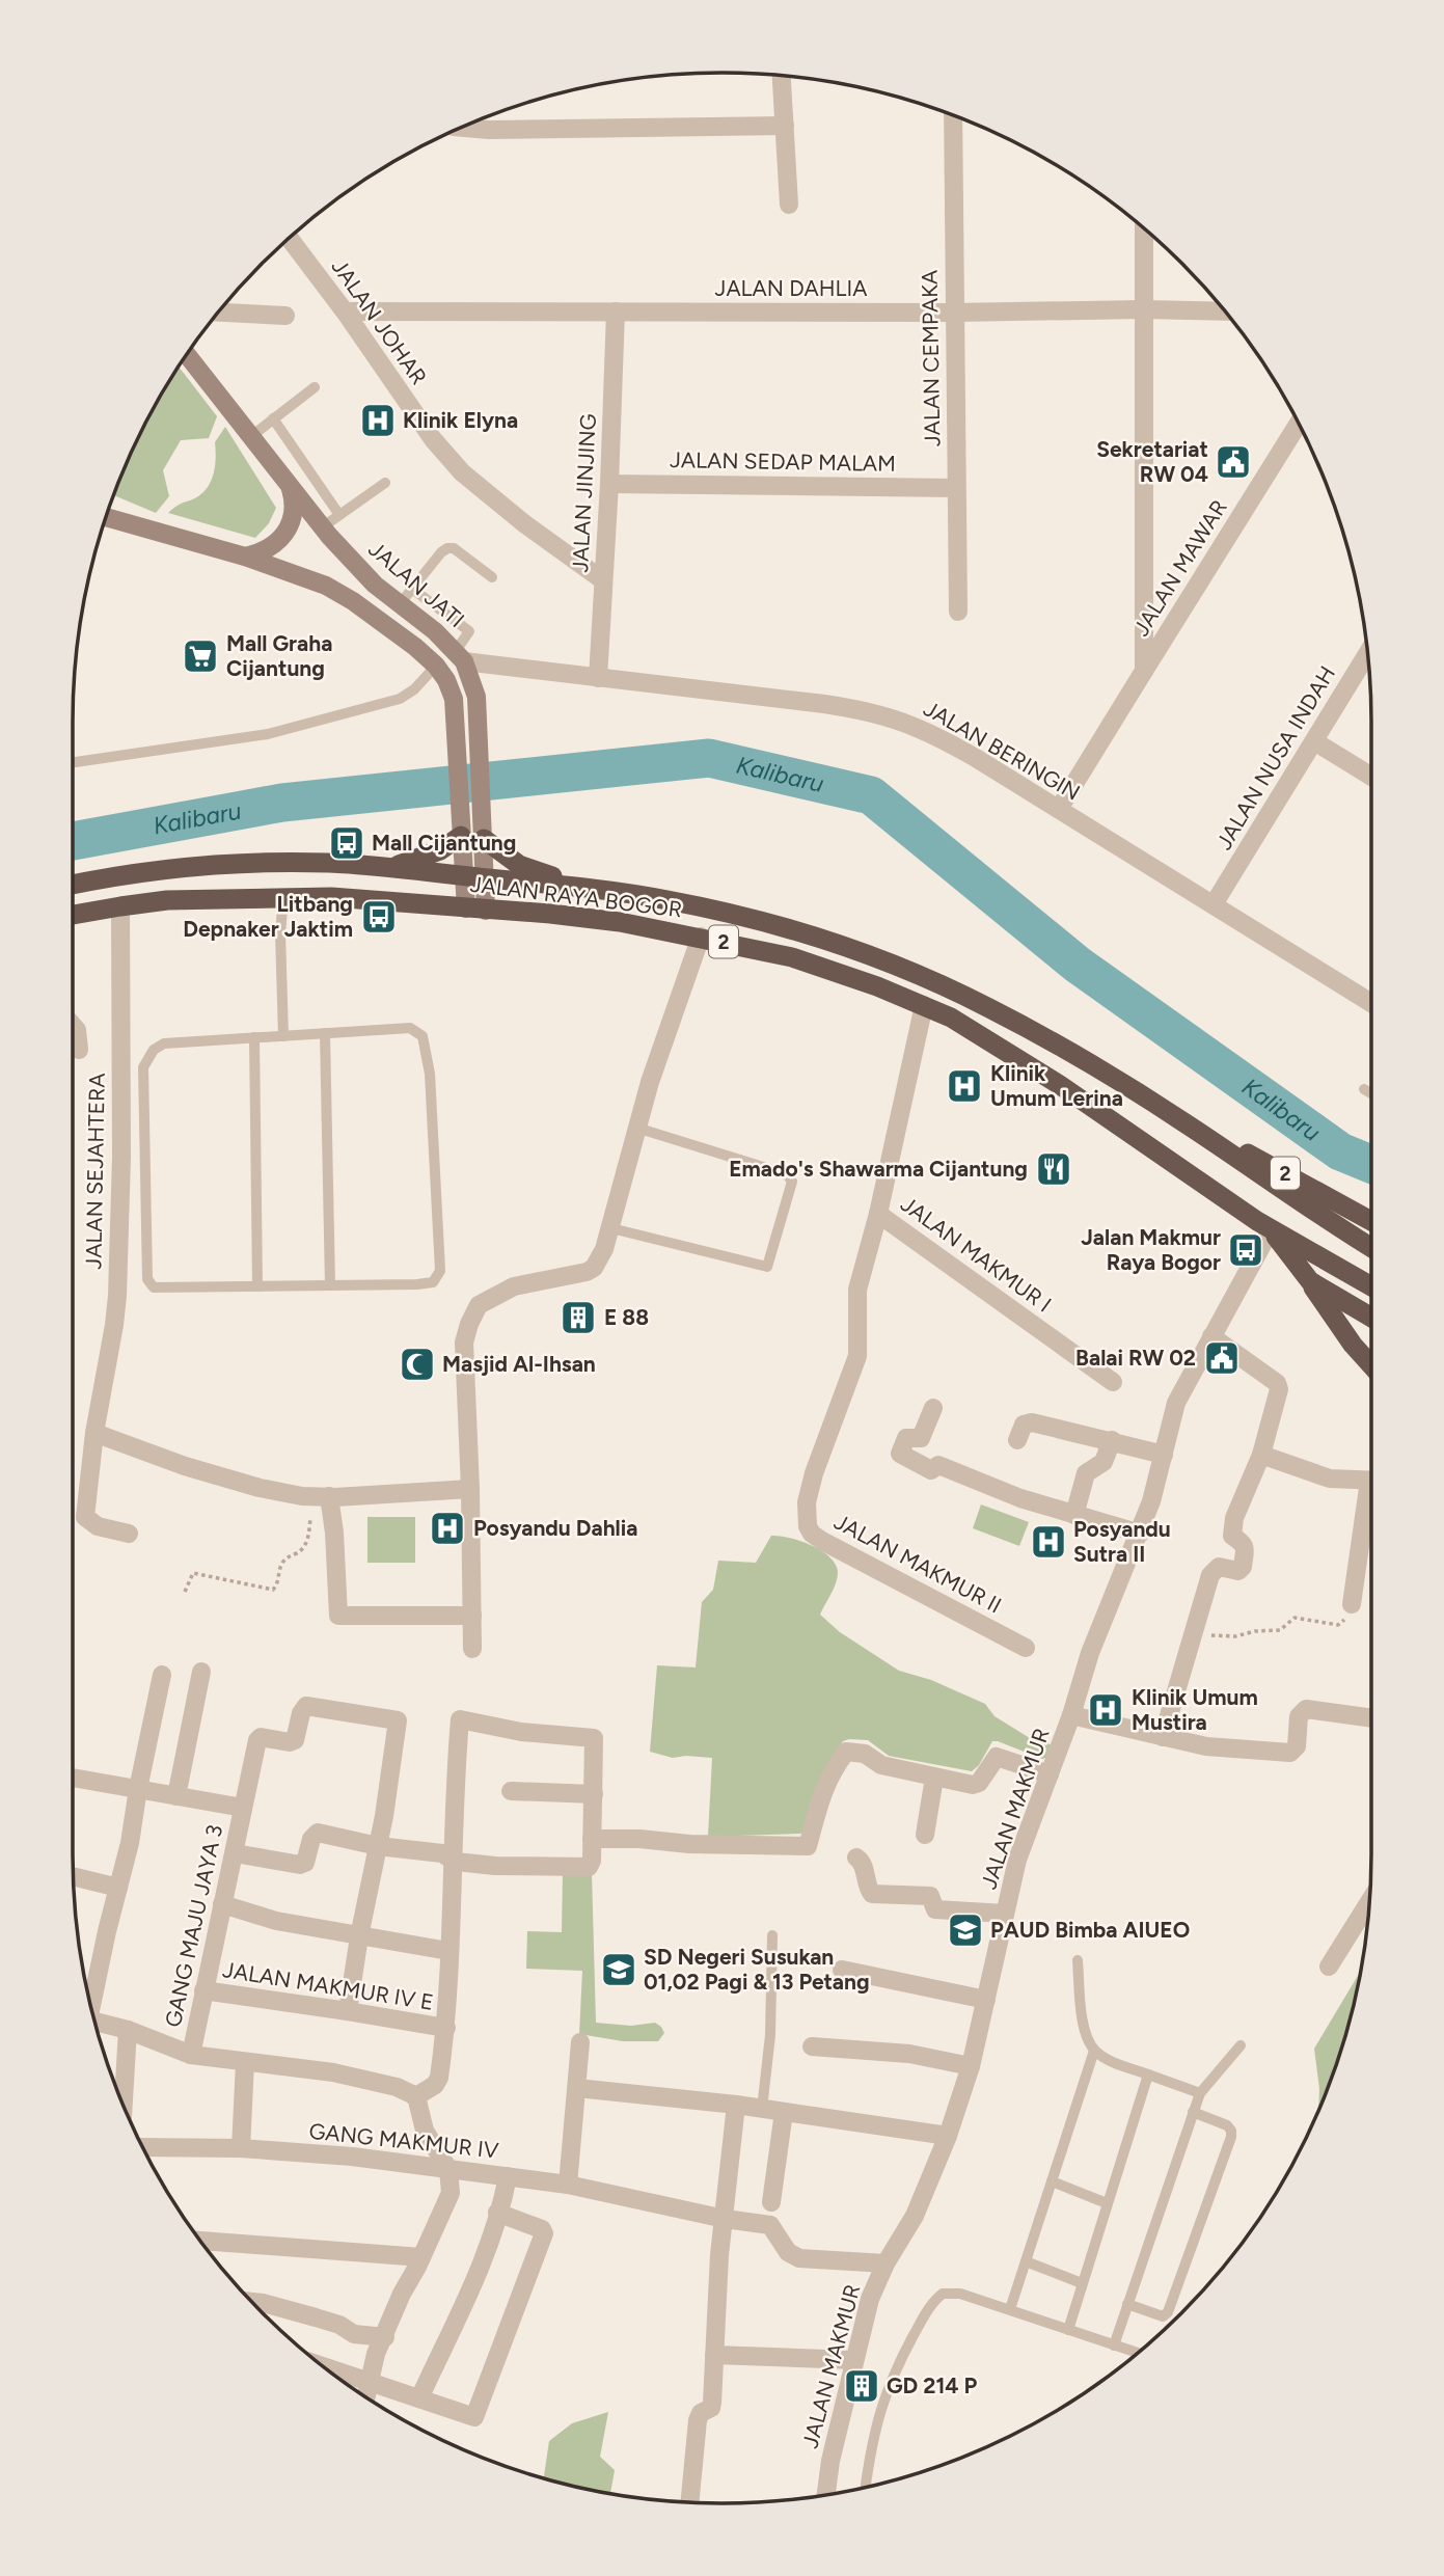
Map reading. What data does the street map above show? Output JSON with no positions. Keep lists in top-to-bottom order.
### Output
{
  "streets": {
    "highway": ["JALAN RAYA BOGOR", "2"],
    "main road": ["JALAN JATI"],
    "street": [
      "JALAN DAHLIA",
      "JALAN JOHAR",
      "JALAN CEMPAKA",
      "JALAN SEDAP MALAM",
      "JALAN JINJING",
      "JALAN MAWAR",
      "JALAN BERINGIN",
      "JALAN NUSA INDAH",
      "JALAN SEJAHTERA",
      "JALAN MAKMUR I",
      "JALAN MAKMUR II",
      "JALAN MAKMUR",
      "GANG MAJU JAYA 3",
      "JALAN MAKMUR IV E",
      "GANG MAKMUR IV"
    ]
  },
  "crossings": [
    ["JALAN DAHLIA", "JALAN JOHAR"],
    ["JALAN DAHLIA", "JALAN CEMPAKA"],
    ["JALAN DAHLIA", "JALAN JINJING"],
    ["JALAN JOHAR", "JALAN JINJING"],
    ["JALAN CEMPAKA", "JALAN SEDAP MALAM"],
    ["JALAN SEDAP MALAM", "JALAN JINJING"],
    ["JALAN JINJING", "JALAN BERINGIN"],
    ["JALAN MAWAR", "JALAN BERINGIN"],
    ["JALAN JATI", "JALAN BERINGIN"],
    ["JALAN JATI", "JALAN RAYA BOGOR"],
    ["JALAN BERINGIN", "JALAN NUSA INDAH"],
    ["JALAN RAYA BOGOR", "JALAN SEJAHTERA"],
    ["JALAN RAYA BOGOR", "JALAN MAKMUR I"],
    ["JALAN RAYA BOGOR", "JALAN MAKMUR"],
    ["JALAN MAKMUR I", "JALAN MAKMUR II"],
    ["JALAN MAKMUR", "GANG MAKMUR IV"],
    ["GANG MAJU JAYA 3", "JALAN MAKMUR IV E"]
  ],
  "water": ["Kalibaru"],
  "places": {
    "hospital": [
      "Klinik Elyna",
      "Klinik Umum Lerina",
      "Posyandu Dahlia",
      "Posyandu Sutra II",
      "Klinik Umum Mustira"
    ],
    "public building": ["Sekretariat RW 04", "Balai RW 02"],
    "supermarket": ["Mall Graha Cijantung"],
    "bus stop": ["Mall Cijantung", "Litbang Depnaker Jaktim", "Jalan Makmur Raya Bogor"],
    "restaurant": ["Emado's Shawarma Cijantung"],
    "building": ["E 88", "GD 214 P"],
    "mosque": ["Masjid Al-Ihsan"],
    "school or university": ["PAUD Bimba AIUEO", "SD Negeri Susukan 01,02 Pagi & 13 Petang"]
  }
}
